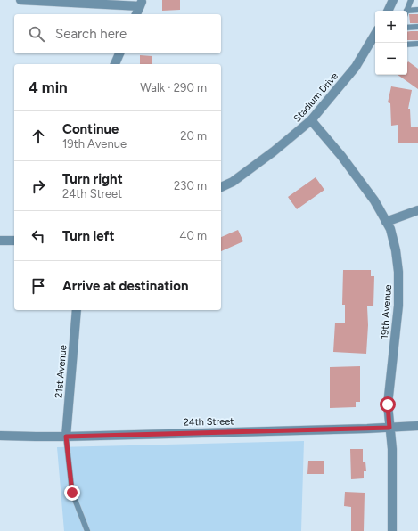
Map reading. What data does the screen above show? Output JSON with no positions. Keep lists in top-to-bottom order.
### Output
{
  "streets": {
    "street": [
      "Stadium Drive",
      "19th Avenue",
      "21st Avenue",
      "24th Street"
    ]
  },
  "crossings": [
    ["Stadium Drive", "19th Avenue"],
    ["19th Avenue", "24th Street"],
    ["21st Avenue", "24th Street"]
  ],
  "page": {
    "map_buttons": ["+", "−"],
    "search": "Search here",
    "heading": ["4 min", "Walk · 290 m"],
    "list": [
      ["Continue", "19th Avenue", "20 m"],
      ["Turn right", "24th Street", "230 m"],
      ["Turn left", "40 m"],
      "Arrive at destination"
    ]
  }
}
